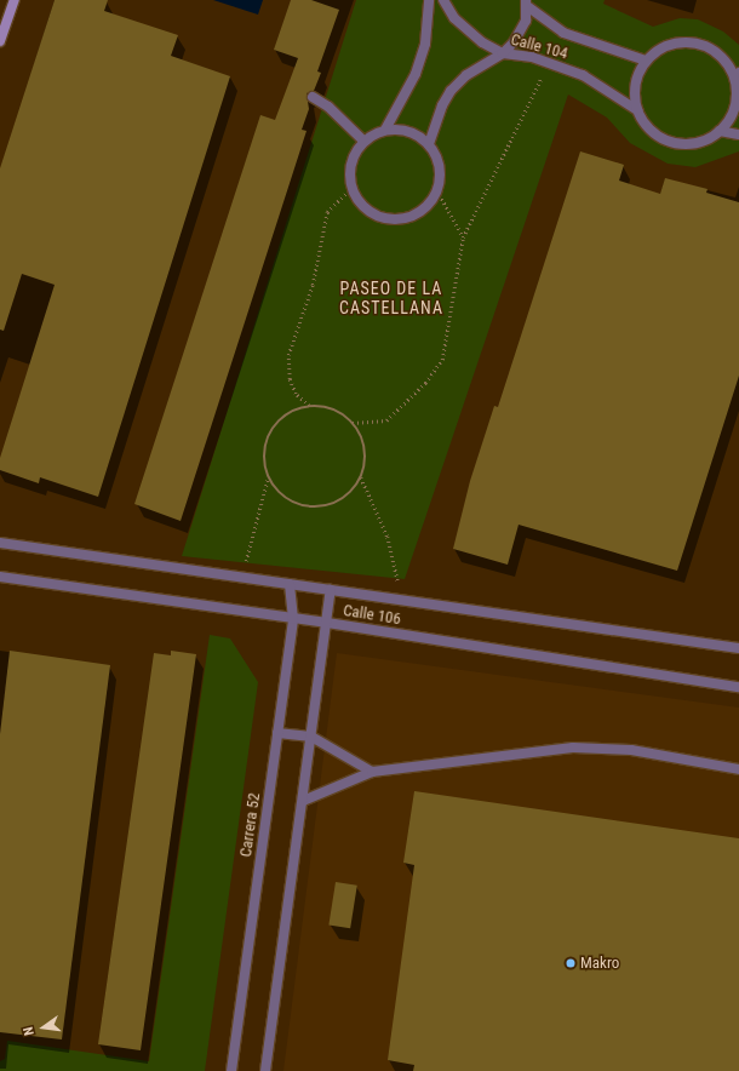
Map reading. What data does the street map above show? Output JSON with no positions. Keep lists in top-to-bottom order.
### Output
{
  "streets": {
    "street": ["Calle 104", "Calle 106", "Carrera 52"]
  },
  "crossings": [
    ["Calle 106", "Carrera 52"]
  ],
  "districts": ["PASEO DE LA CASTELLANA"],
  "places": ["Makro"],
  "north": "left"
}
